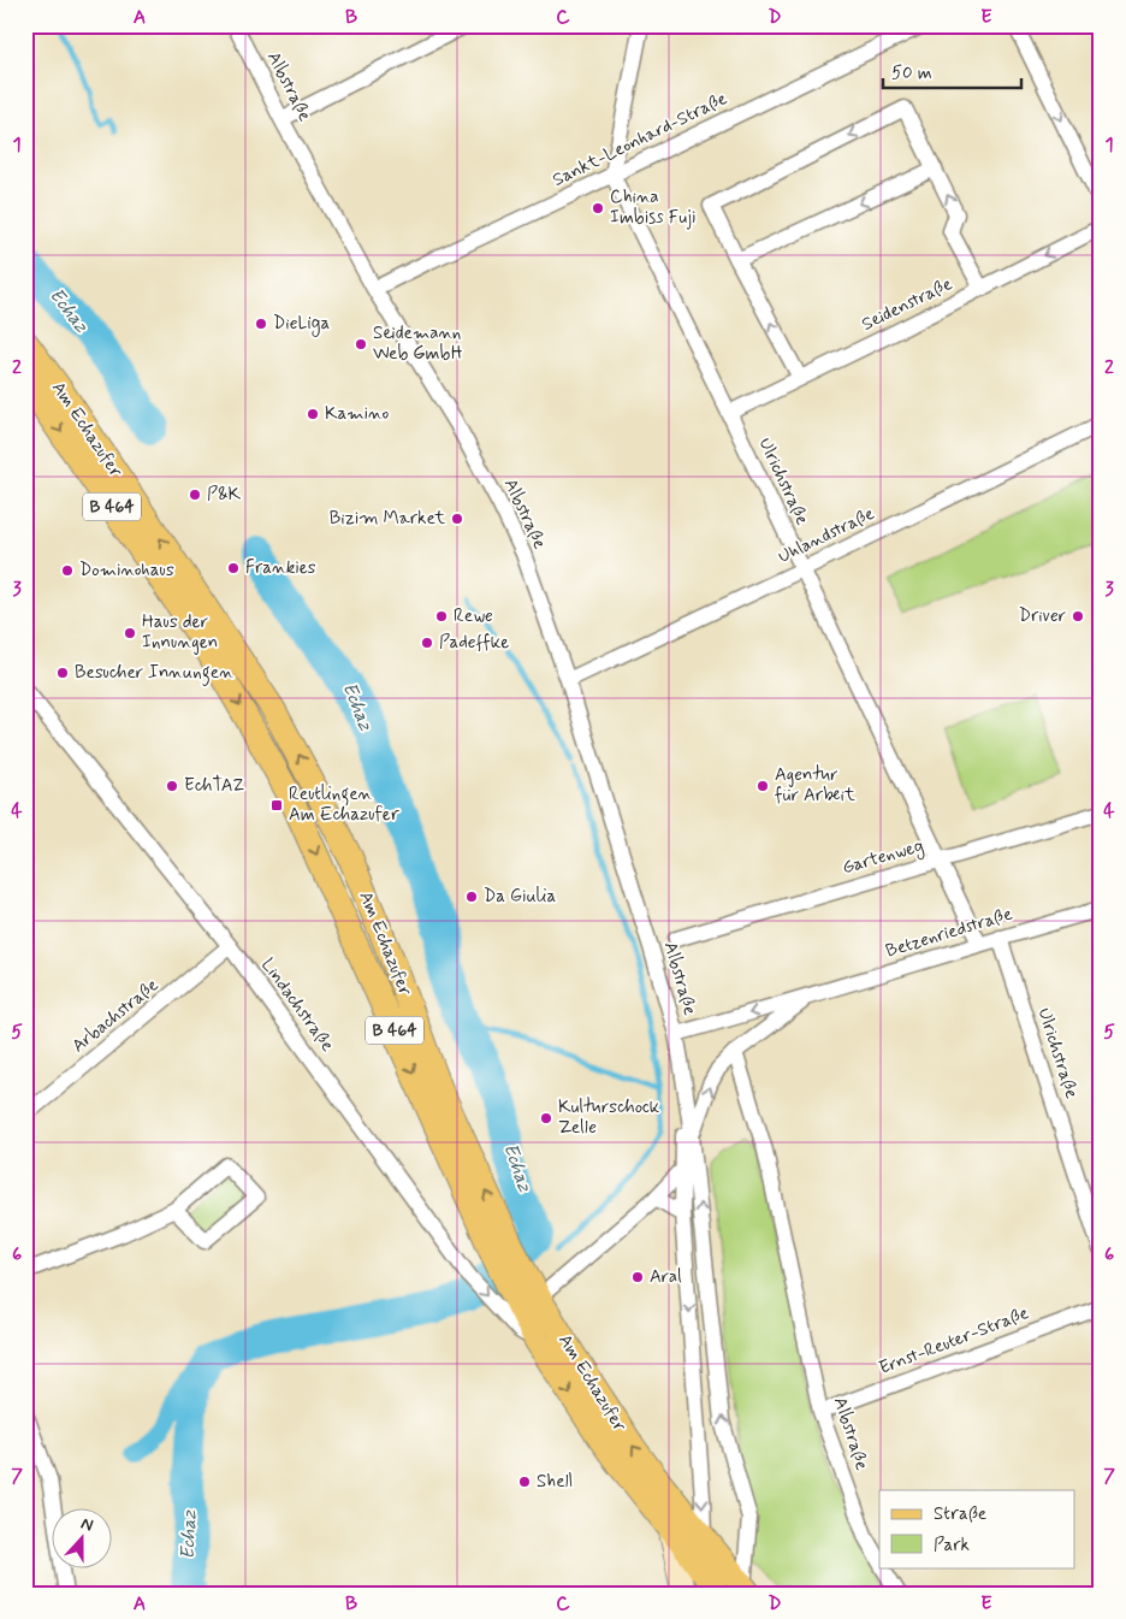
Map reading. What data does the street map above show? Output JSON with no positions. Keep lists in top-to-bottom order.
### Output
{
  "streets": {
    "main road": ["Am Echazufer", "B 464"],
    "street": [
      "Albstraße",
      "Sankt-Leonhard-Straße",
      "Seidenstraße",
      "Ulrichstraße",
      "Uhlandstraße",
      "Gartenweg",
      "Betzenriedstraße",
      "Lindachstraße",
      "Arbachstraße",
      "Ernst-Reuter-Straße"
    ]
  },
  "crossings": [
    ["Albstraße", "Sankt-Leonhard-Straße"],
    ["Albstraße", "Am Echazufer"],
    ["Albstraße", "Uhlandstraße"],
    ["Albstraße", "Betzenriedstraße"],
    ["Albstraße", "Ernst-Reuter-Straße"],
    ["Sankt-Leonhard-Straße", "Ulrichstraße"],
    ["Seidenstraße", "Ulrichstraße"],
    ["Am Echazufer", "Lindachstraße"],
    ["Ulrichstraße", "Uhlandstraße"],
    ["Ulrichstraße", "Gartenweg"],
    ["Ulrichstraße", "Betzenriedstraße"],
    ["Lindachstraße", "Arbachstraße"]
  ],
  "one_way": ["Lindachstraße"],
  "water": ["Echaz"],
  "places": {
    "other": [
      "China Imbiss Fuji",
      "DieLiga",
      "Seidemann Web GmbH",
      "Kamino",
      "P&K",
      "Bizim Market",
      "Frankies",
      "Dominohaus",
      "Rewe",
      "Driver",
      "Haus der Innungen",
      "Padeffke",
      "Besucher Innungen",
      "EchTAZ",
      "Agentur für Arbeit",
      "Da Giulia",
      "Kulturschock Zelle",
      "Aral",
      "Shell"
    ],
    "transit": ["Reutlingen Am Echazufer"]
  },
  "legend": ["Straße", "Park"],
  "scale_bar": "50 m",
  "north": "top",
  "grid": {
    "columns": [
      "A",
      "B",
      "C",
      "D",
      "E"
    ],
    "rows": [
      "1",
      "2",
      "3",
      "4",
      "5",
      "6",
      "7"
    ]
  }
}
